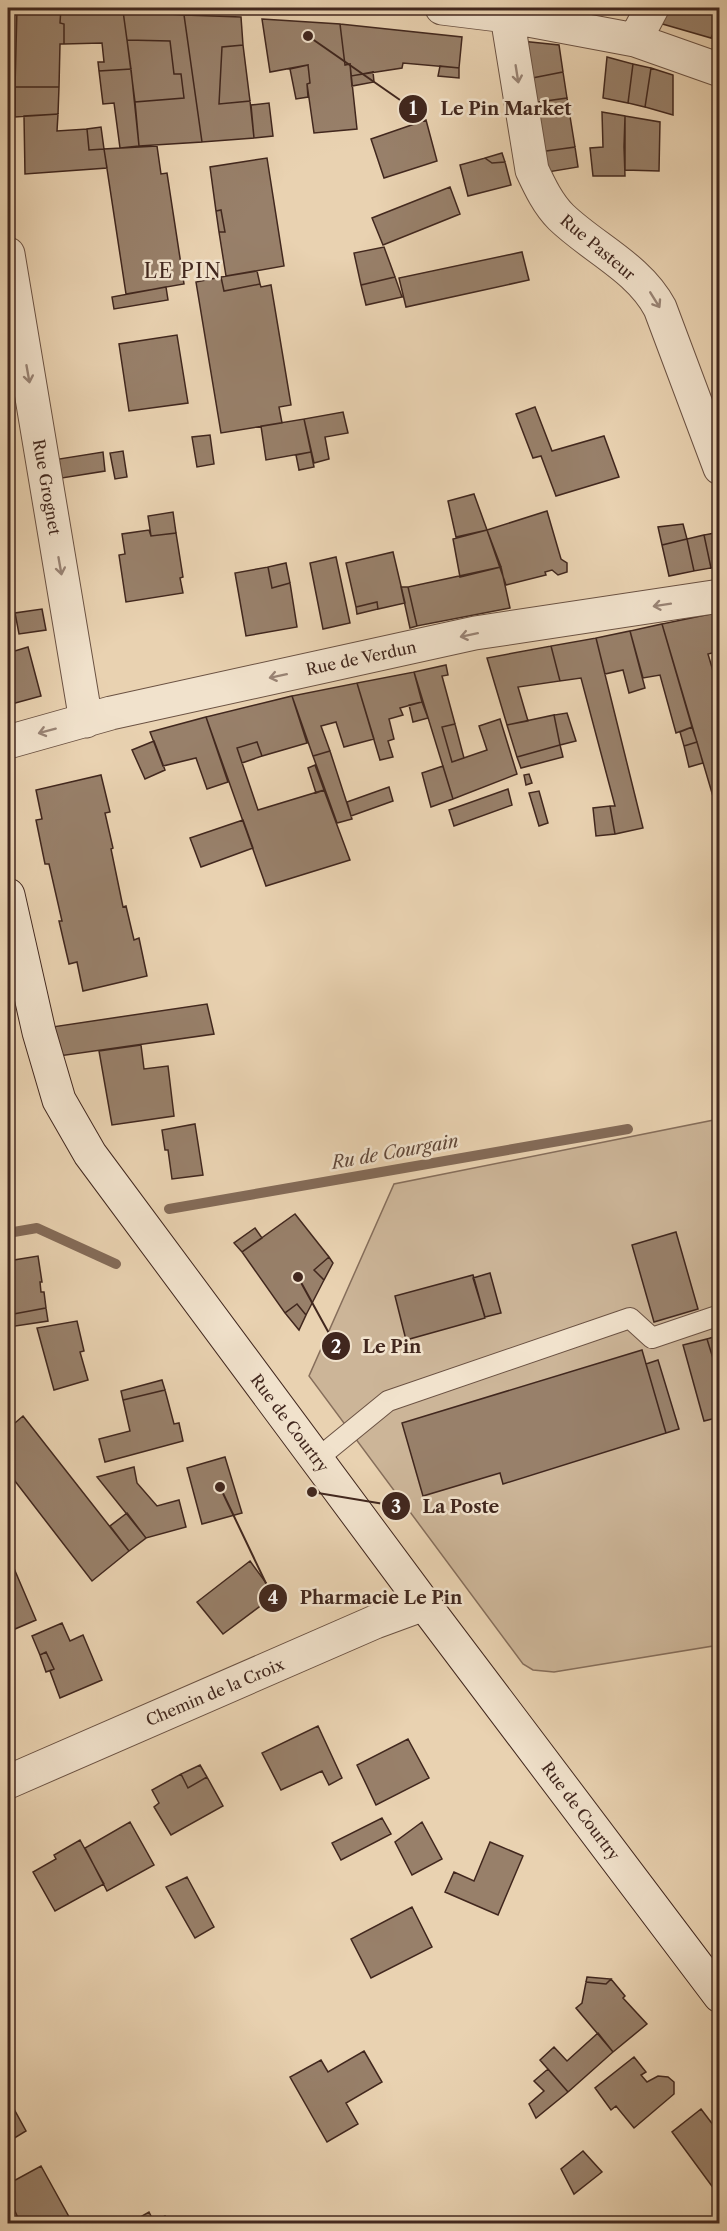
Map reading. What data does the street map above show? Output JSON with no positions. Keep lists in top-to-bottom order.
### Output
{
  "streets": {
    "street": [
      "Rue Pasteur",
      "Rue Grognet",
      "Rue de Verdun",
      "Rue de Courtry",
      "Chemin de la Croix"
    ]
  },
  "crossings": [
    ["Rue Grognet", "Rue de Verdun"],
    ["Rue de Courtry", "Chemin de la Croix"]
  ],
  "one_way": ["Rue Pasteur", "Rue Grognet", "Rue de Verdun"],
  "districts": ["LE PIN"],
  "water": ["Ru de Courgain"],
  "places": [
    "Le Pin Market",
    "Le Pin",
    "Pharmacie Le Pin",
    "La Poste"
  ]
}
